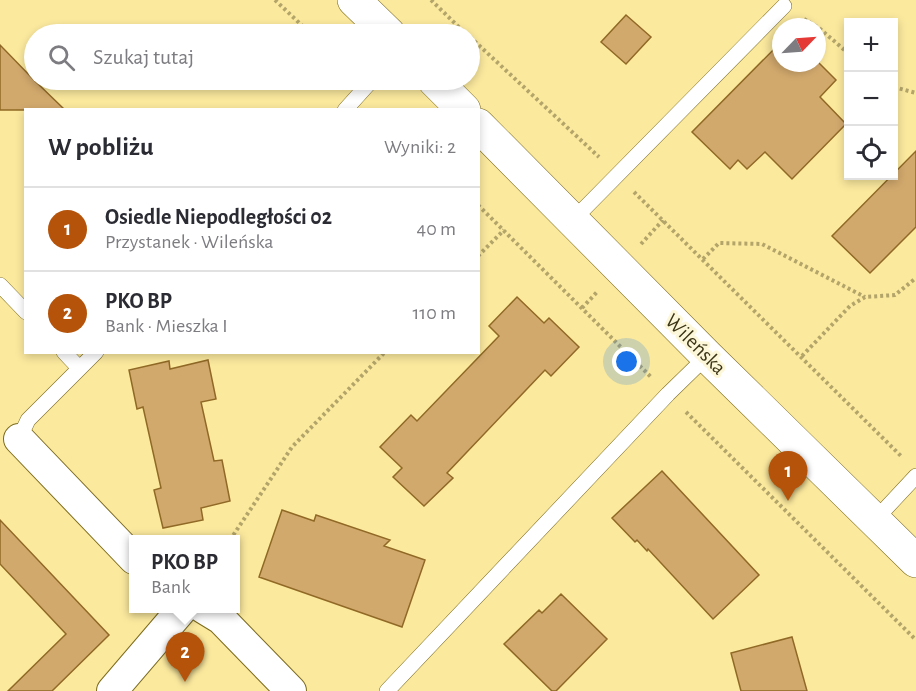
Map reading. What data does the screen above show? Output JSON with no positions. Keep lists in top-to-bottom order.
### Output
{
  "streets": {
    "street": ["Wileńska"]
  },
  "north": "top right",
  "page": {
    "map_buttons": ["+", "−"],
    "search": "Szukaj tutaj",
    "heading": ["W pobliżu", "Wyniki: 2"],
    "list": [
      {
        "mark": "1",
        "name": "Osiedle Niepodległości 02",
        "note": "Przystanek · Wileńska",
        "value": "40 m"
      },
      {
        "mark": "2",
        "name": "PKO BP",
        "note": "Bank · Mieszka I",
        "value": "110 m"
      }
    ],
    "pins": ["1", "2"],
    "popup": ["PKO BP", "Bank"]
  }
}
